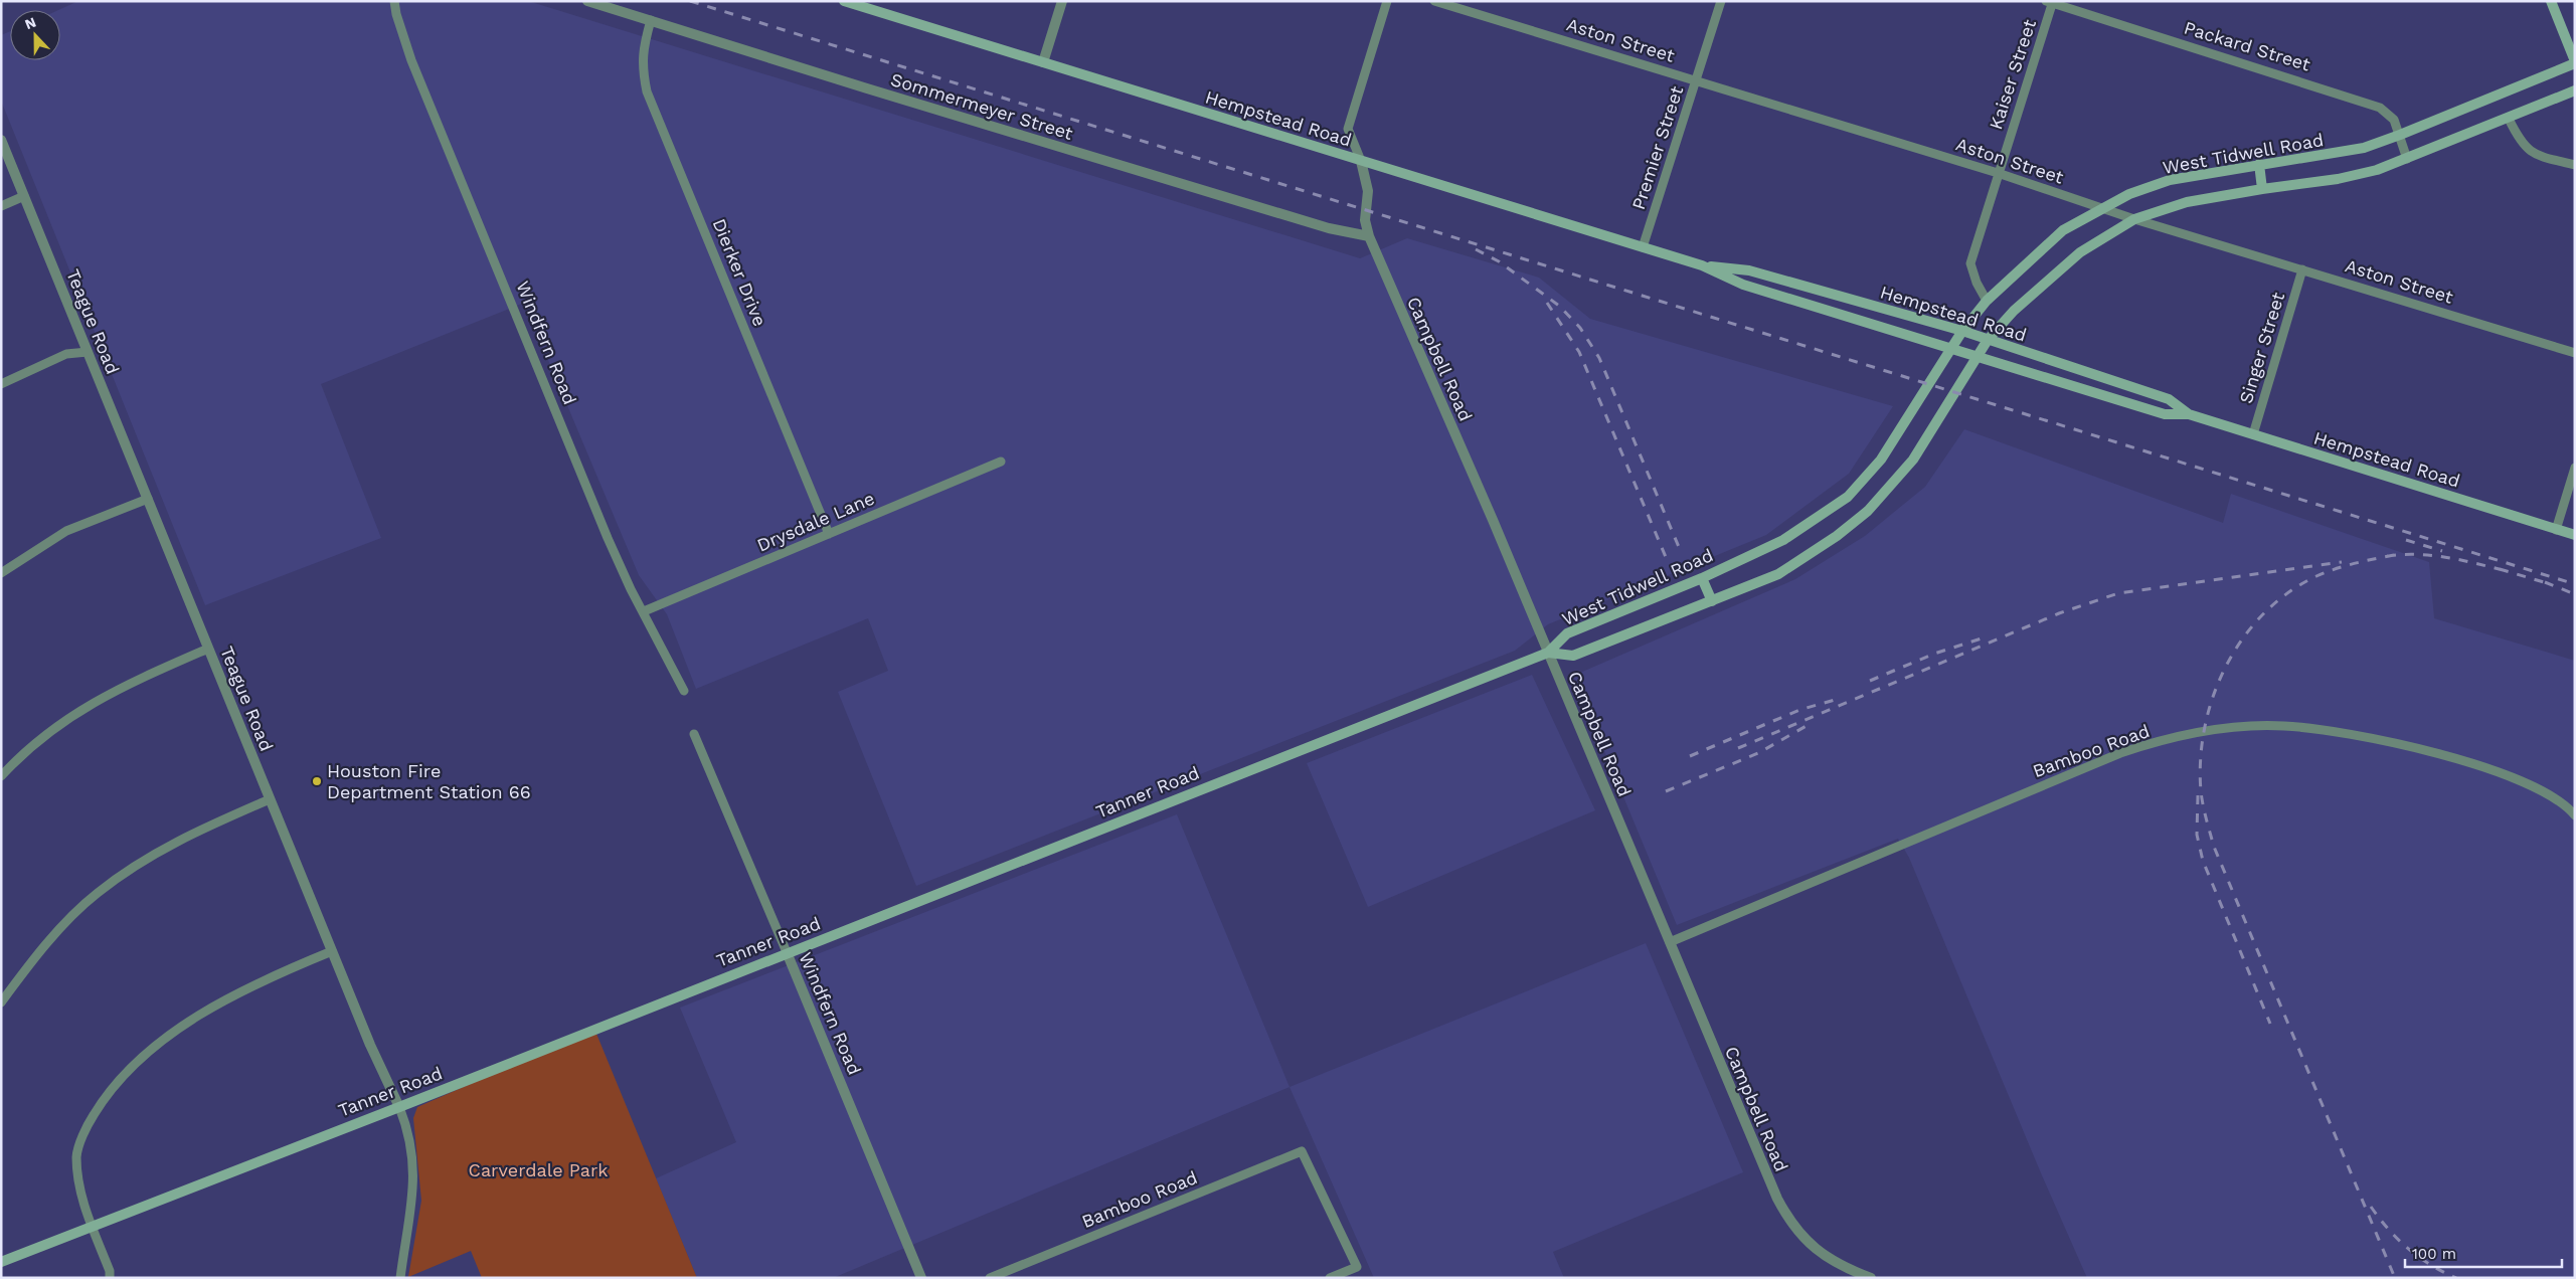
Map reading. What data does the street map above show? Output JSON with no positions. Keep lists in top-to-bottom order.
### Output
{
  "streets": {
    "main road": ["Hempstead Road", "West Tidwell Road", "Tanner Road"],
    "street": [
      "Aston Street",
      "Packard Street",
      "Kaiser Street",
      "Sommermeyer Street",
      "Premier Street",
      "Dierker Drive",
      "Teague Road",
      "Windfern Road",
      "Singer Street",
      "Campbell Road",
      "Drysdale Lane",
      "Bamboo Road"
    ]
  },
  "crossings": [
    ["Aston Street", "Kaiser Street"],
    ["Aston Street", "Premier Street"],
    ["Aston Street", "West Tidwell Road"],
    ["Aston Street", "Singer Street"],
    ["Packard Street", "Kaiser Street"],
    ["Packard Street", "West Tidwell Road"],
    ["Kaiser Street", "West Tidwell Road"],
    ["Sommermeyer Street", "Dierker Drive"],
    ["Sommermeyer Street", "Campbell Road"],
    ["Hempstead Road", "Premier Street"],
    ["Hempstead Road", "West Tidwell Road"],
    ["Hempstead Road", "Singer Street"],
    ["Hempstead Road", "Campbell Road"],
    ["West Tidwell Road", "Campbell Road"],
    ["West Tidwell Road", "Tanner Road"],
    ["Dierker Drive", "Drysdale Lane"],
    ["Teague Road", "Tanner Road"],
    ["Windfern Road", "Drysdale Lane"],
    ["Windfern Road", "Tanner Road"],
    ["Campbell Road", "Bamboo Road"],
    ["Campbell Road", "Tanner Road"]
  ],
  "parks": ["Carverdale Park"],
  "places": ["Houston Fire Department Station 66"],
  "scale_bar": "100 m",
  "north": "top"
}
